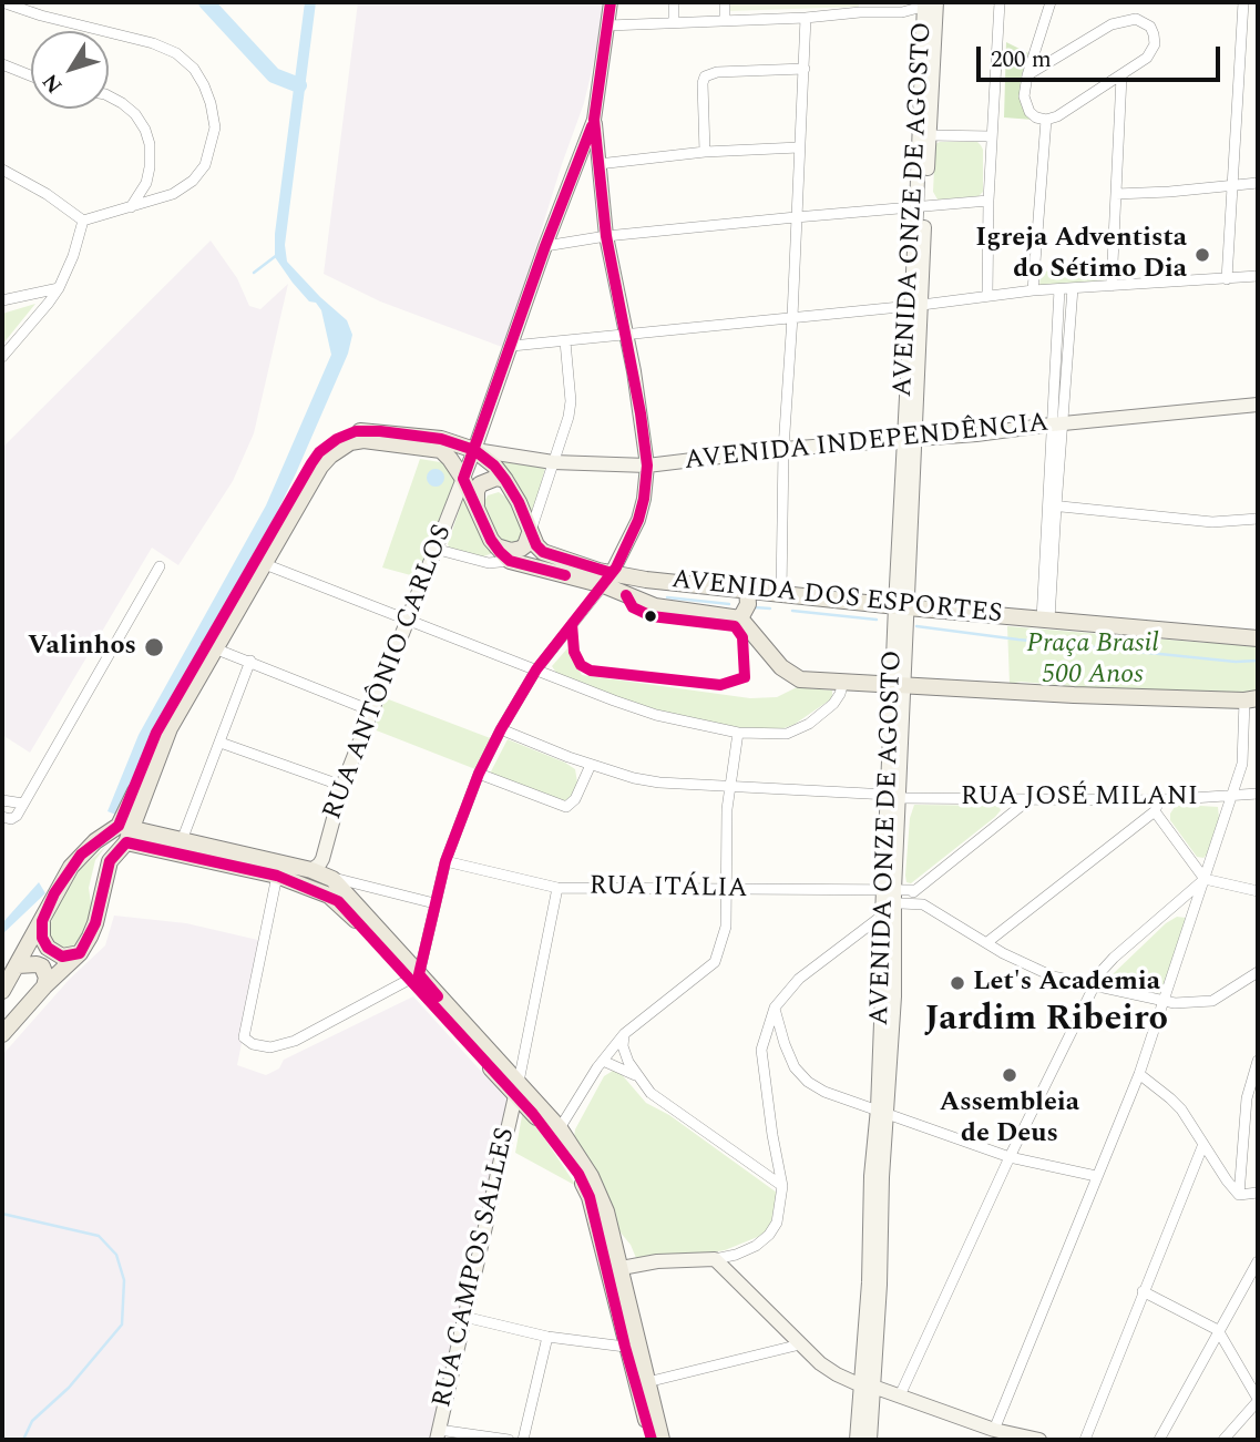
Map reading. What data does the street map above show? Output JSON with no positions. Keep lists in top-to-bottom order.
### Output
{
  "streets": {
    "main road": [
      "AVENIDA ONZE DE AGOSTO",
      "AVENIDA INDEPENDÊNCIA",
      "AVENIDA DOS ESPORTES",
      "RUA ANTÔNIO CARLOS",
      "RUA CAMPOS SALLES"
    ],
    "street": ["RUA JOSÉ MILANI", "RUA ITÁLIA"]
  },
  "crossings": [
    ["AVENIDA ONZE DE AGOSTO", "AVENIDA INDEPENDÊNCIA"],
    ["AVENIDA ONZE DE AGOSTO", "AVENIDA DOS ESPORTES"],
    ["AVENIDA ONZE DE AGOSTO", "RUA JOSÉ MILANI"],
    ["AVENIDA ONZE DE AGOSTO", "RUA ITÁLIA"],
    ["AVENIDA INDEPENDÊNCIA", "AVENIDA DOS ESPORTES"],
    ["AVENIDA INDEPENDÊNCIA", "RUA ANTÔNIO CARLOS"],
    ["AVENIDA DOS ESPORTES", "RUA ANTÔNIO CARLOS"]
  ],
  "districts": ["Jardim Ribeiro"],
  "parks": ["Praça Brasil 500 Anos"],
  "places": [
    "Igreja Adventista do Sétimo Dia",
    "Valinhos",
    "Let's Academia",
    "Assembleia de Deus"
  ],
  "scale_bar": "200 m",
  "north": "bottom left"
}
